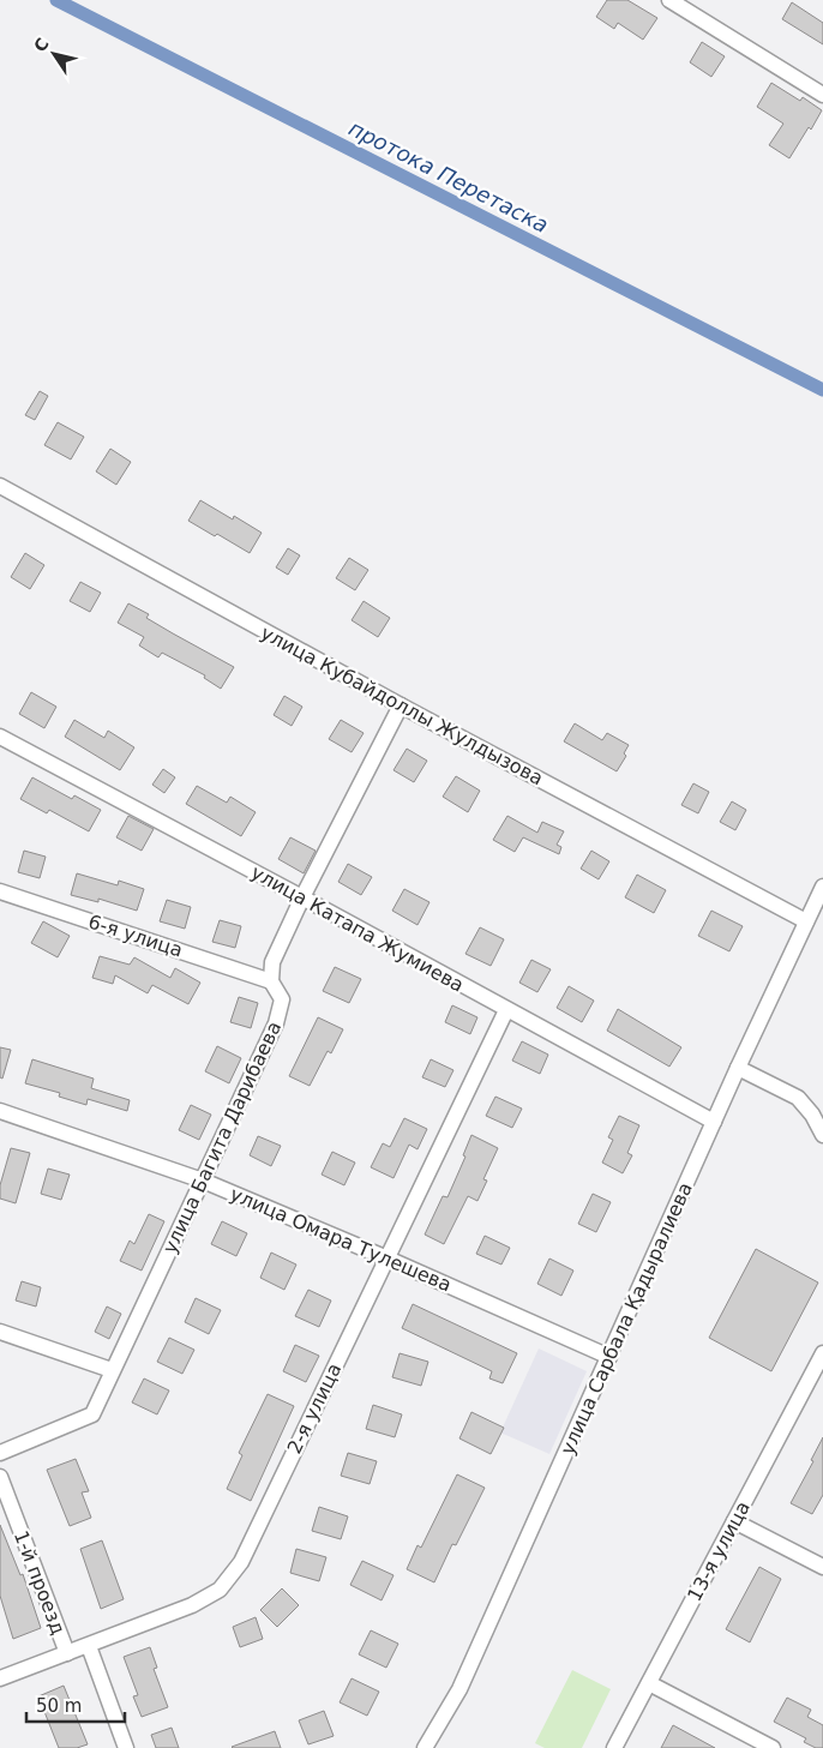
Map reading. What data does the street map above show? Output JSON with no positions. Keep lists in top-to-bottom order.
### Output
{
  "streets": {
    "street": [
      "улица Кубайдоллы Жулдызова",
      "улица Катапа Жумиева",
      "6-я улица",
      "улица Багита Дарибаева",
      "улица Омара Тулешева",
      "улица Сарбала Қадыралиева",
      "2-я улица",
      "13-я улица",
      "1-й проезд"
    ]
  },
  "crossings": [
    ["улица Кубайдоллы Жулдызова", "улица Багита Дарибаева"],
    ["улица Кубайдоллы Жулдызова", "улица Сарбала Қадыралиева"],
    ["улица Катапа Жумиева", "улица Багита Дарибаева"],
    ["улица Катапа Жумиева", "улица Сарбала Қадыралиева"],
    ["улица Катапа Жумиева", "2-я улица"],
    ["6-я улица", "улица Багита Дарибаева"],
    ["улица Багита Дарибаева", "улица Омара Тулешева"],
    ["улица Омара Тулешева", "улица Сарбала Қадыралиева"],
    ["улица Омара Тулешева", "2-я улица"],
    ["2-я улица", "1-й проезд"]
  ],
  "water": ["протока Перетаска"],
  "scale_bar": "50 m",
  "north": "top left"
}
